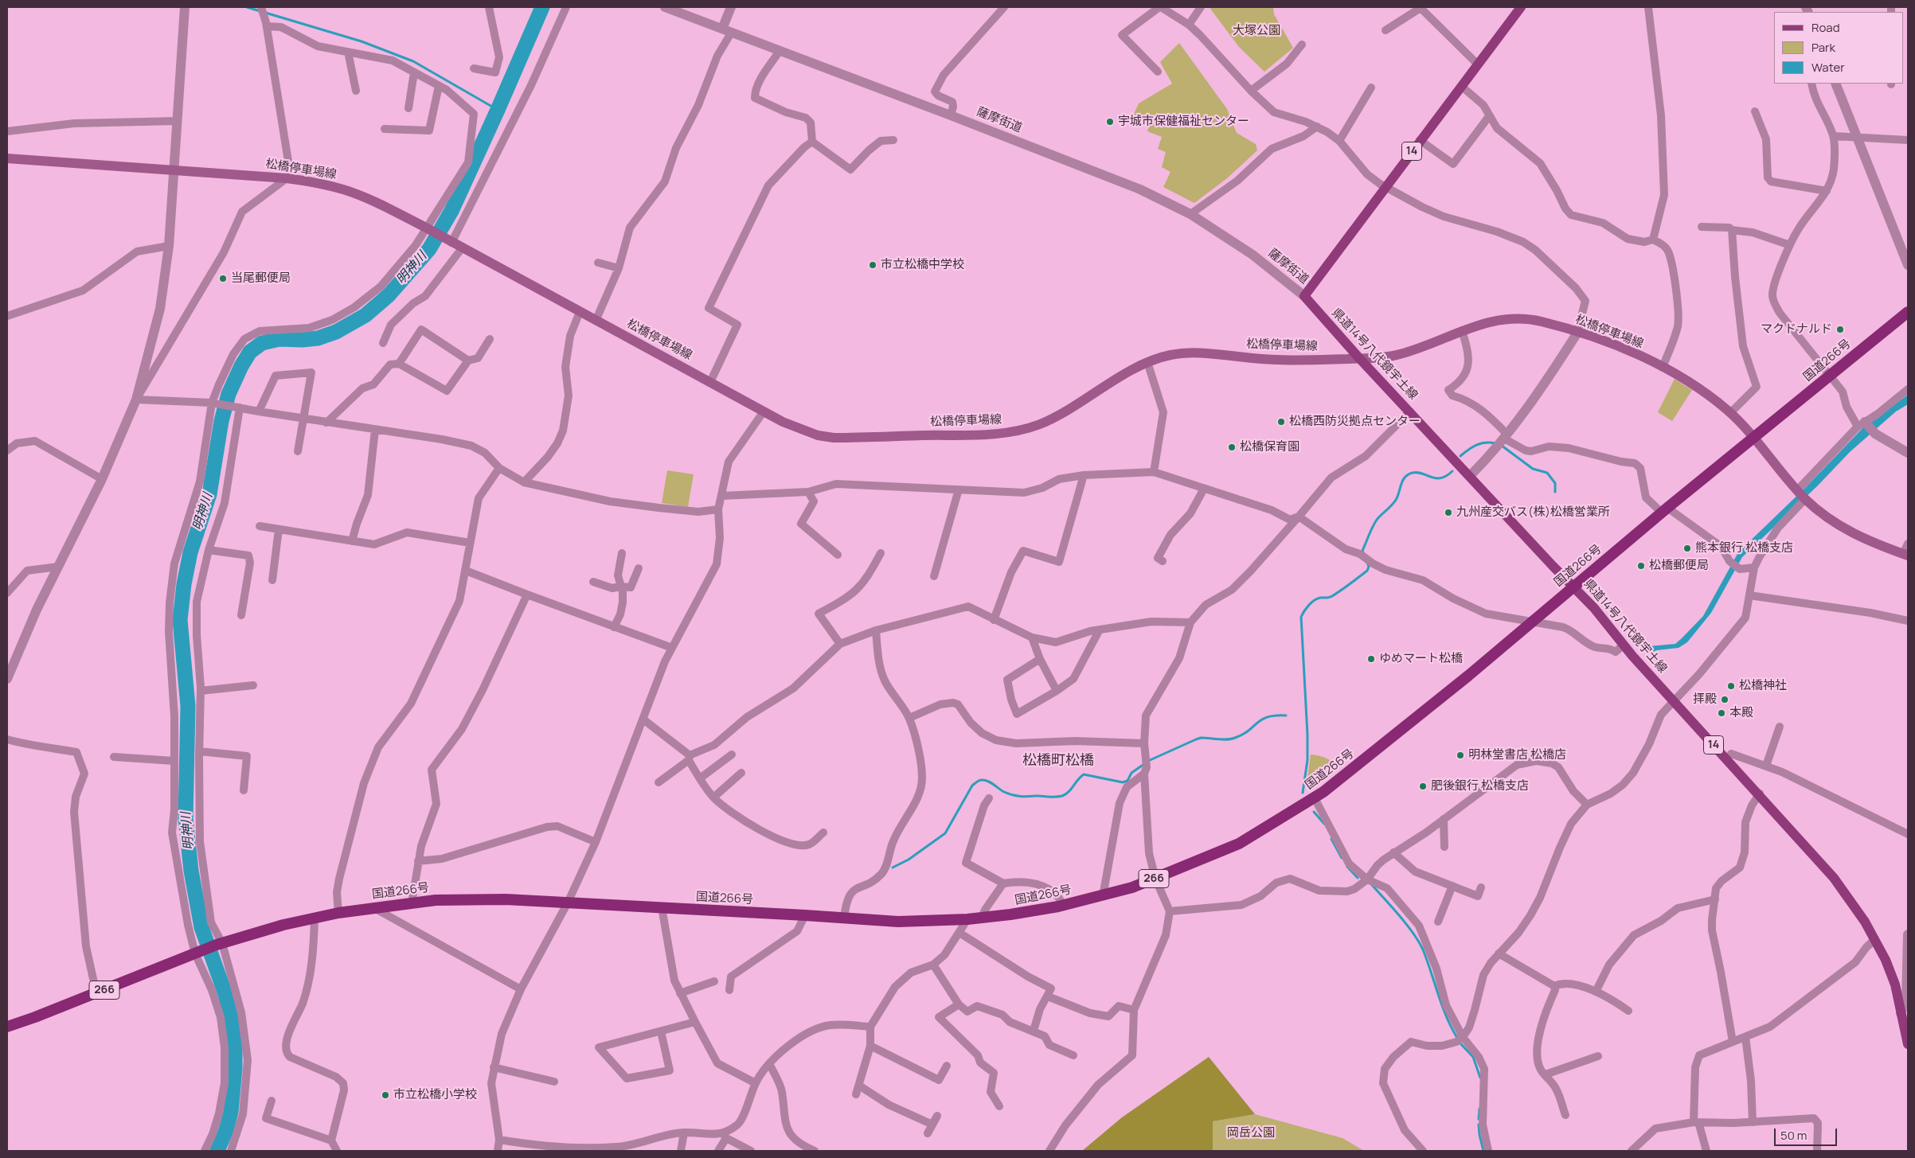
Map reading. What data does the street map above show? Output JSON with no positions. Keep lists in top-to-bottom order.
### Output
{
  "streets": {
    "highway": ["国道266号", "266"],
    "main road": ["14", "松橋停車場線", "県道14号八代鏡宇土線"],
    "street": ["薩摩街道"]
  },
  "crossings": [
    ["薩摩街道", "14"],
    ["薩摩街道", "県道14号八代鏡宇土線"],
    ["14", "県道14号八代鏡宇土線"],
    ["松橋停車場線", "県道14号八代鏡宇土線"],
    ["松橋停車場線", "国道266号"],
    ["県道14号八代鏡宇土線", "国道266号"]
  ],
  "districts": ["松橋町松橋"],
  "water": ["明神川"],
  "parks": ["大塚公園", "岡岳公園"],
  "places": [
    "宇城市保健福祉センター",
    "市立松橋中学校",
    "当尾郵便局",
    "マクドナルド",
    "松橋西防災拠点センター",
    "松橋保育園",
    "九州産交バス(株)松橋営業所",
    "熊本銀行 松橋支店",
    "松橋郵便局",
    "ゆめマート松橋",
    "松橋神社",
    "拝殿",
    "本殿",
    "明林堂書店 松橋店",
    "肥後銀行 松橋支店",
    "市立松橋小学校"
  ],
  "legend": ["Road", "Park", "Water"],
  "scale_bar": "50 m"
}
